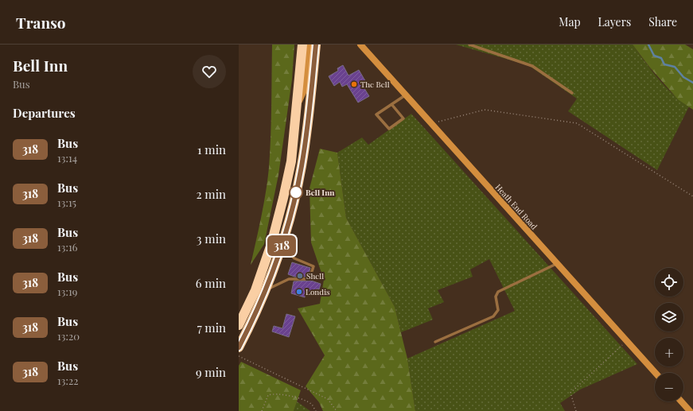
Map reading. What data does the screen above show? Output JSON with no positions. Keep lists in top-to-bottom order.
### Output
{
  "streets": {
    "street": ["Heath End Road"]
  },
  "places": [
    "The Bell",
    "Bell Inn",
    "Shell",
    "Londis"
  ],
  "lines": ["bus line 318"],
  "page": {
    "header": "Transo",
    "nav": ["Map", "Layers", "Share"],
    "heading": [
      ["Bell Inn", "Bus"],
      "Departures"
    ],
    "on_map": "318",
    "list": [
      {
        "mark": "318",
        "name": "Bus",
        "note": "13:14",
        "value": "1 min"
      },
      {
        "mark": "318",
        "name": "Bus",
        "note": "13:15",
        "value": "2 min"
      },
      {
        "mark": "318",
        "name": "Bus",
        "note": "13:16",
        "value": "3 min"
      },
      {
        "mark": "318",
        "name": "Bus",
        "note": "13:19",
        "value": "6 min"
      },
      {
        "mark": "318",
        "name": "Bus",
        "note": "13:20",
        "value": "7 min"
      },
      {
        "mark": "318",
        "name": "Bus",
        "note": "13:22",
        "value": "9 min"
      }
    ],
    "map_buttons": ["+", "−"]
  }
}
